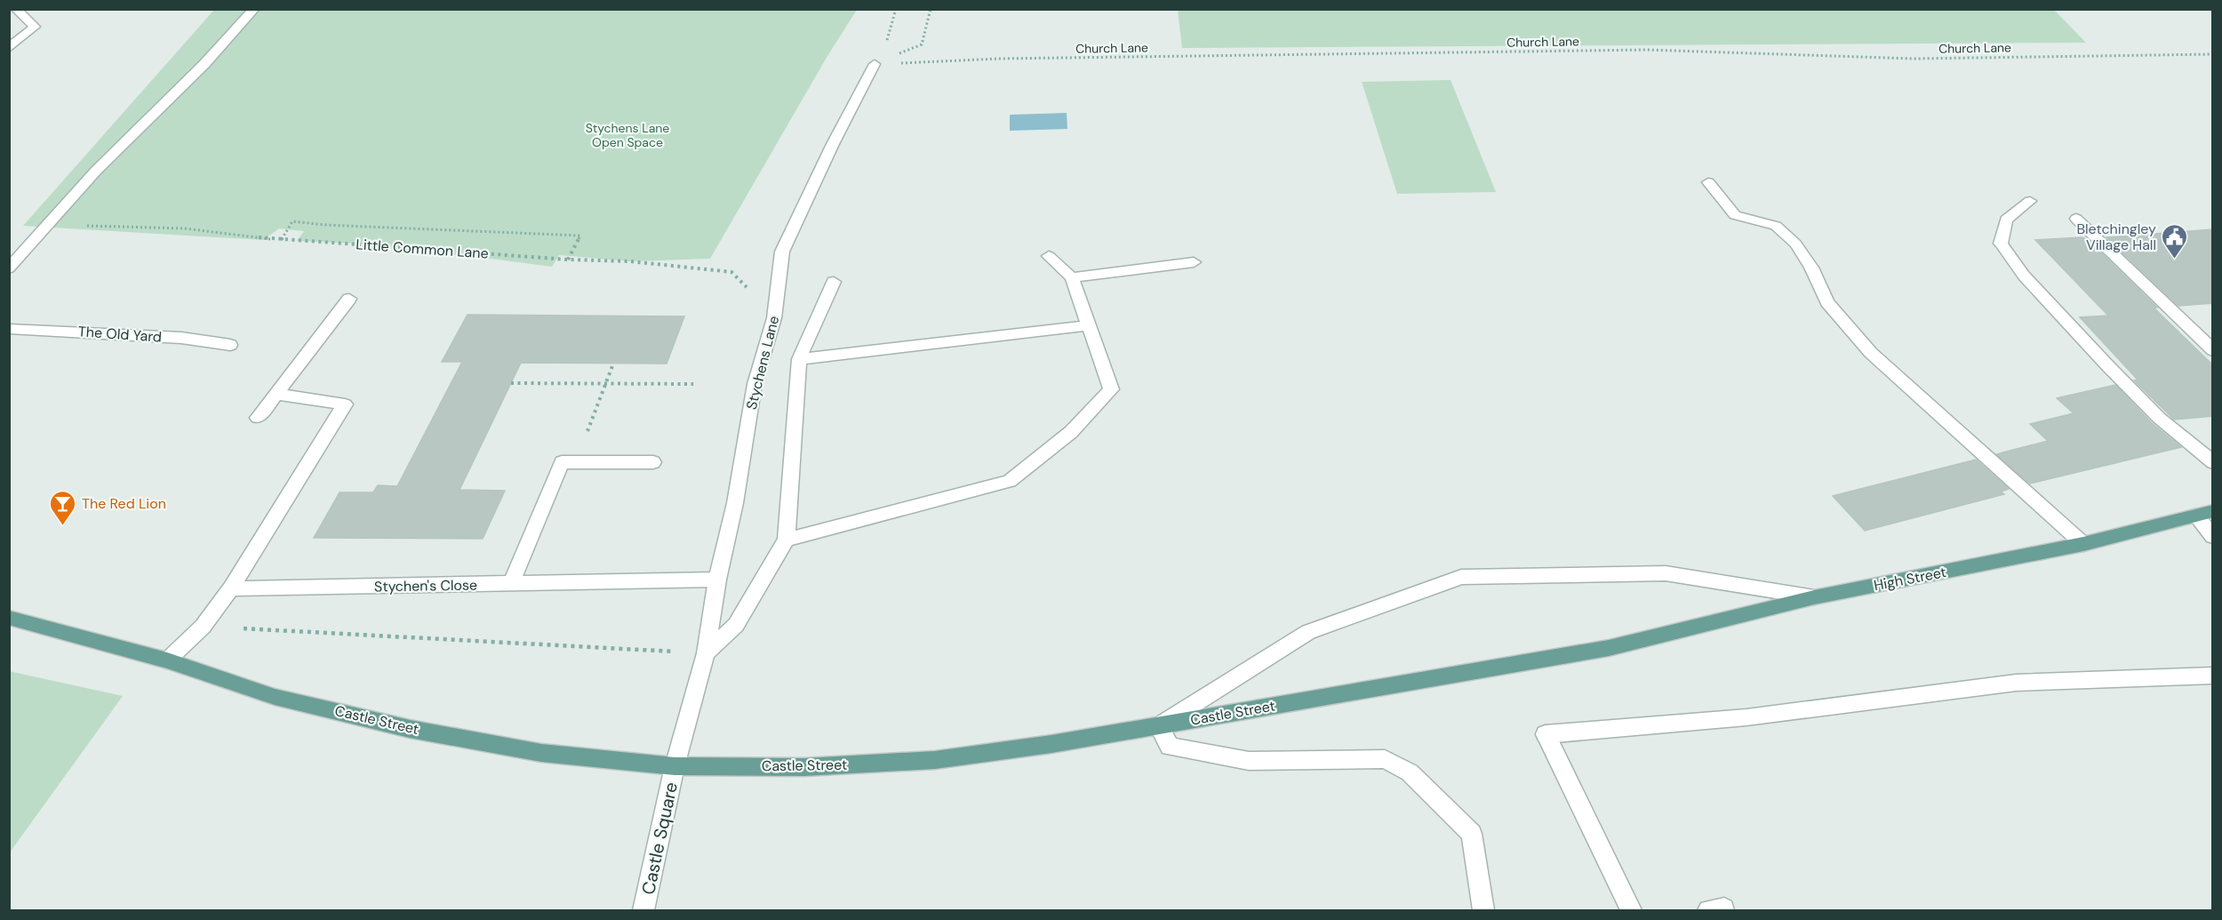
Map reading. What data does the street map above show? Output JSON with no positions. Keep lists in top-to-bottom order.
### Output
{
  "streets": {
    "main road": ["High Street", "Castle Street"],
    "street": [
      "The Old Yard",
      "Stychens Lane",
      "Stychen's Close",
      "Castle Square"
    ],
    "path": ["Church Lane", "Little Common Lane"]
  },
  "crossings": [
    ["Church Lane", "Stychens Lane"],
    ["Little Common Lane", "Stychens Lane"],
    ["Stychens Lane", "Stychen's Close"],
    ["Stychens Lane", "Castle Street"],
    ["Stychens Lane", "Castle Square"],
    ["High Street", "Castle Street"],
    ["Castle Street", "Castle Square"]
  ],
  "parks": ["Stychens Lane Open Space"],
  "places": {
    "public building": ["Bletchingley Village Hall"],
    "bar": ["The Red Lion"]
  }
}
